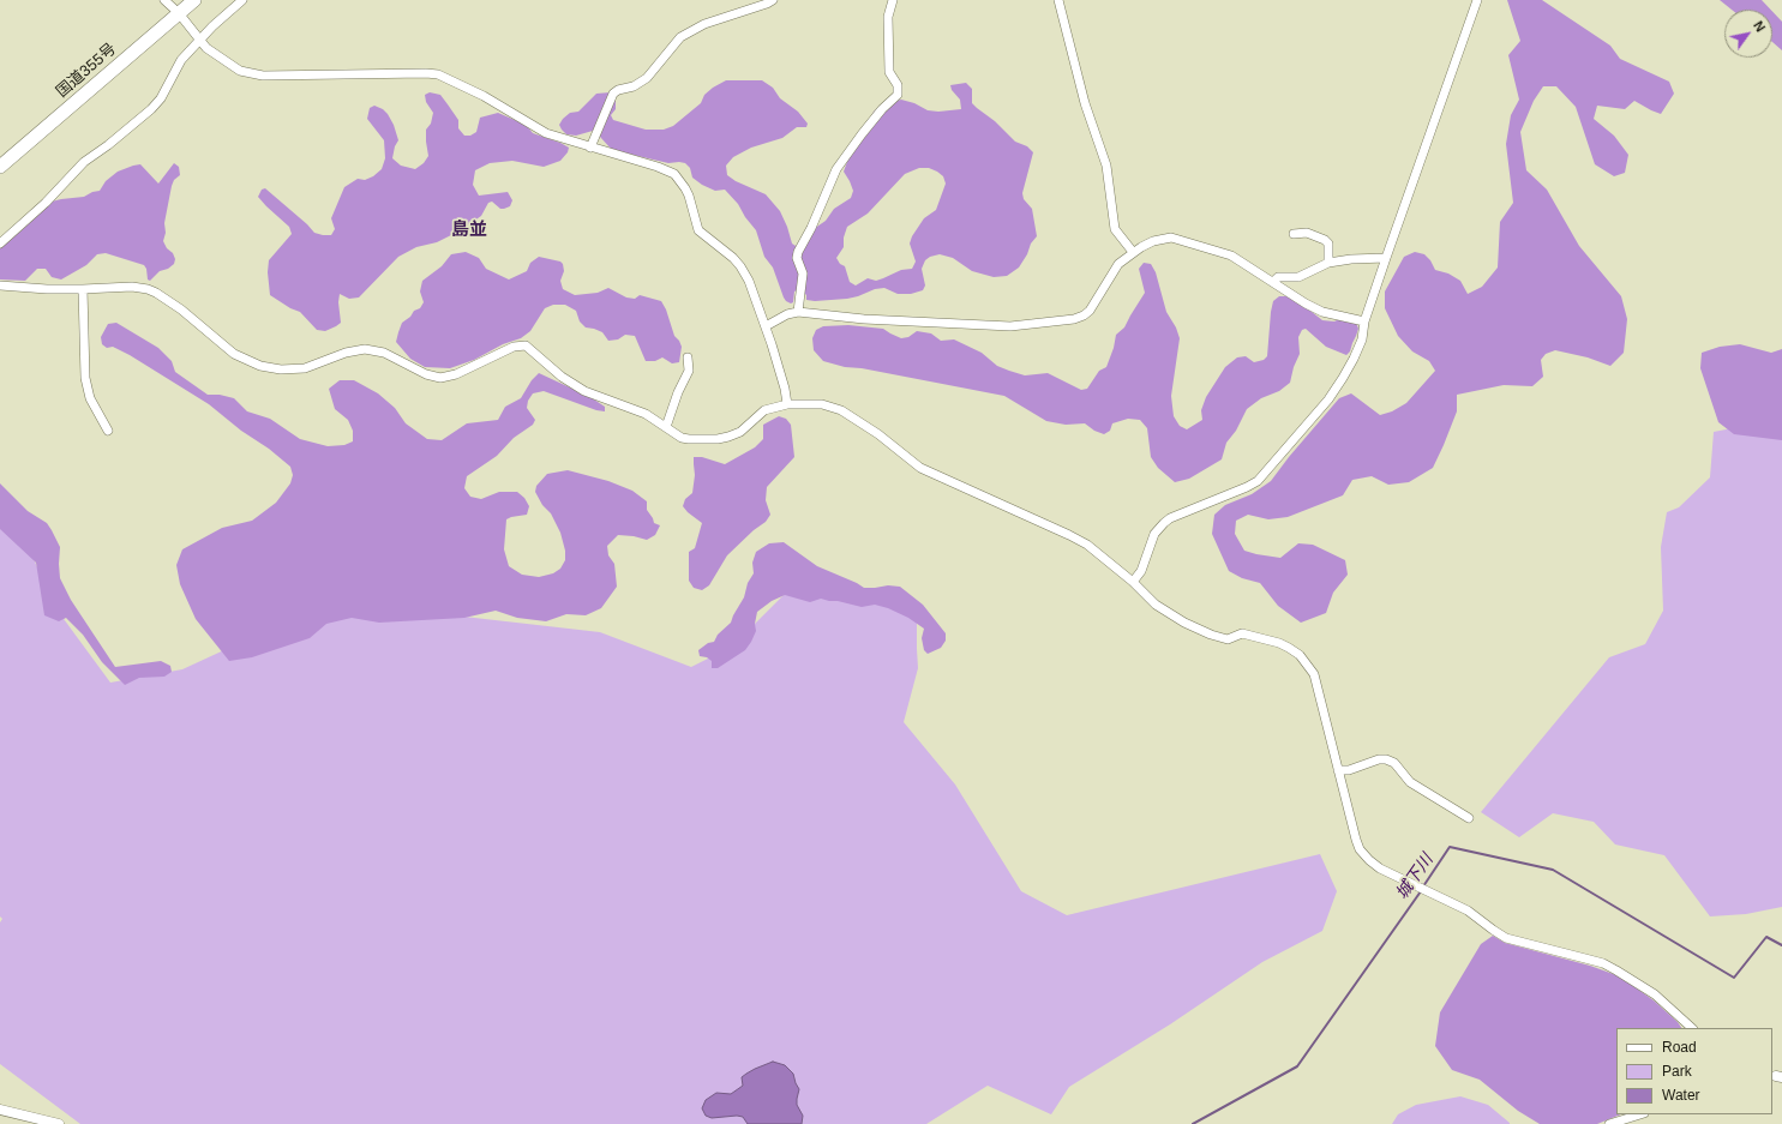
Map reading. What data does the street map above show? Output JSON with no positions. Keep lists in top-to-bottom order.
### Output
{
  "streets": {
    "highway": ["国道355号"]
  },
  "districts": ["島並"],
  "water": ["城下川"],
  "legend": ["Road", "Park", "Water"],
  "north": "top right"
}
